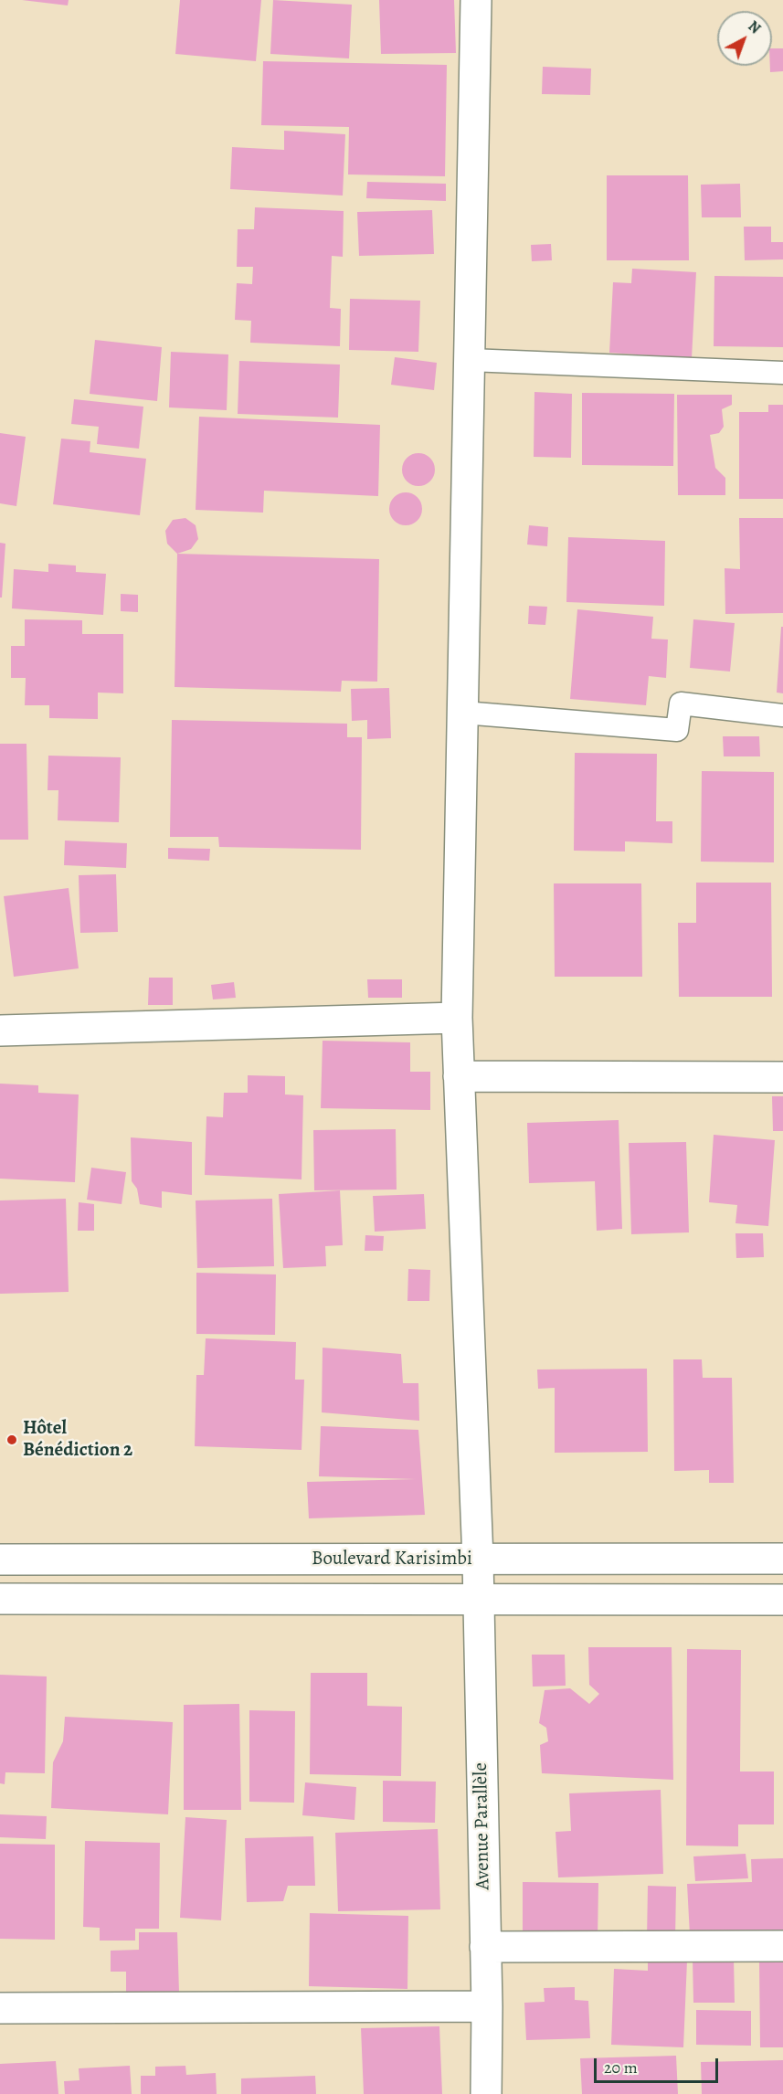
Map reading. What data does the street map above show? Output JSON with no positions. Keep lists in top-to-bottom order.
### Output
{
  "streets": {
    "street": ["Boulevard Karisimbi", "Avenue Parallèle"]
  },
  "crossings": [
    ["Boulevard Karisimbi", "Avenue Parallèle"]
  ],
  "places": ["Hôtel Bénédiction 2"],
  "scale_bar": "20 m",
  "north": "top right"
}
